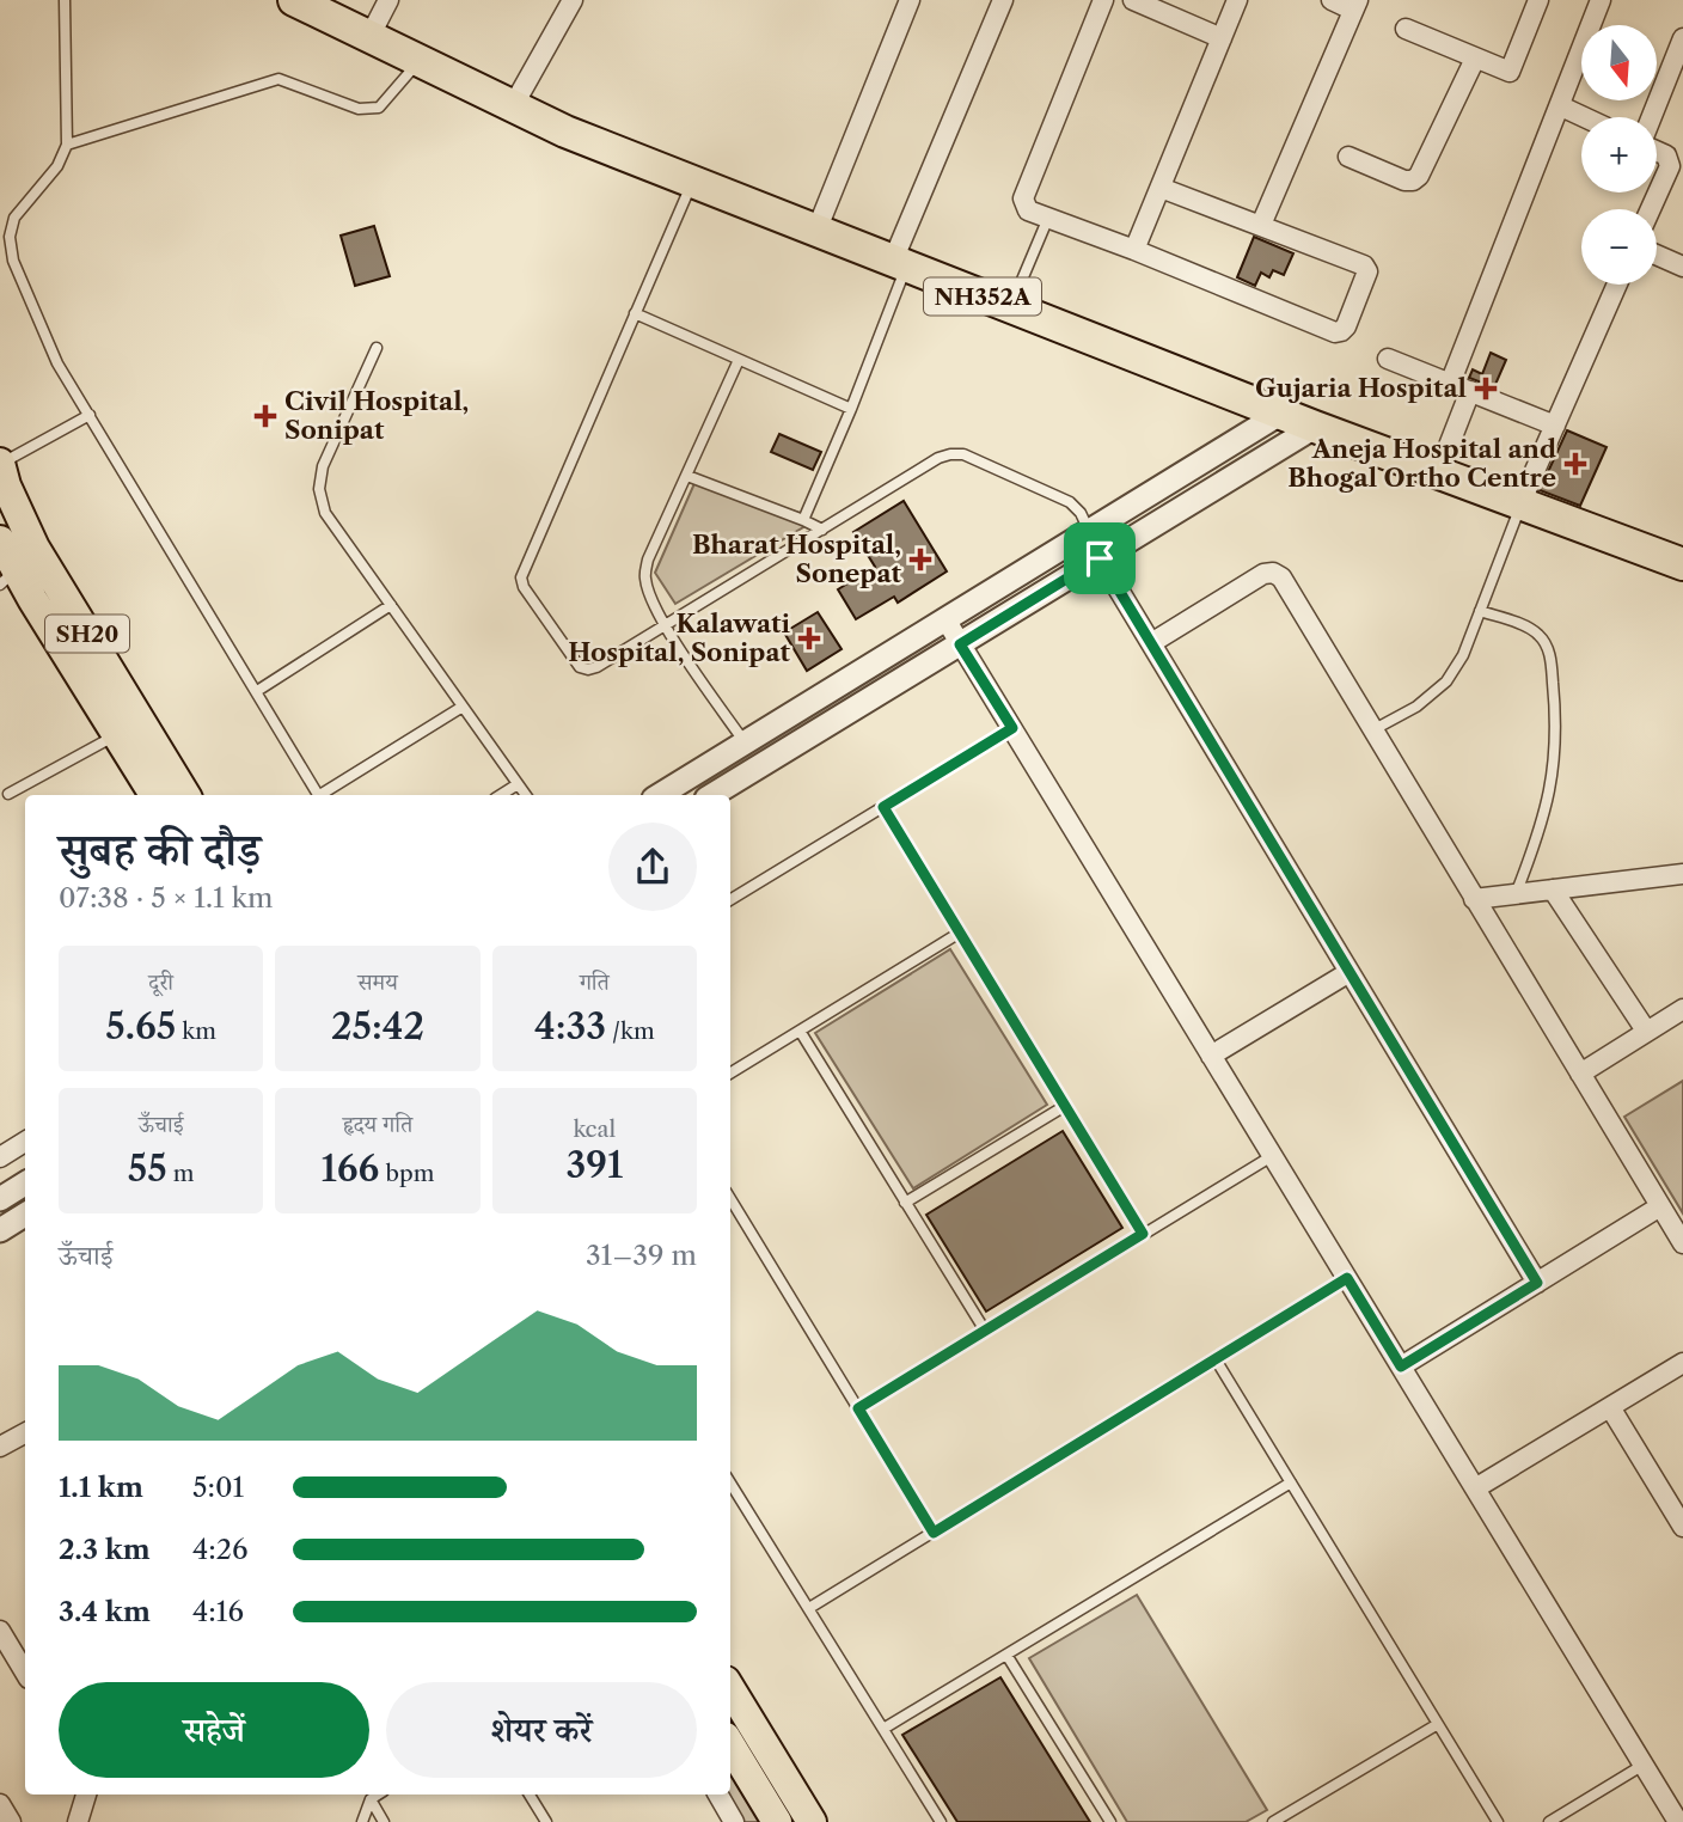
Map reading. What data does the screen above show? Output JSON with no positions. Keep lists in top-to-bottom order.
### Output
{
  "streets": {
    "highway": ["NH352A"],
    "main road": ["SH20"]
  },
  "places": {
    "health": [
      "Gujaria Hospital",
      "Civil Hospital, Sonipat",
      "Aneja Hospital and Bhogal Ortho Centre",
      "Bharat Hospital, Sonepat",
      "Kalawati Hospital, Sonipat"
    ]
  },
  "north": "bottom",
  "page": {
    "map_buttons": ["+", "−"],
    "heading": ["सुबह की दौड़", "07:38 · 5 × 1.1 km"],
    "stats": [
      ["दूरी", "5.65 km"],
      ["समय", "25:42"],
      ["गति", "4:33 /km"],
      ["ऊँचाई", "55 m"],
      ["हृदय गति", "166 bpm"],
      ["kcal", "391"]
    ],
    "chart": ["ऊँचाई", "31–39 m"],
    "list": [
      {
        "name": "1.1 km",
        "note": "5:01"
      },
      {
        "name": "2.3 km",
        "note": "4:26"
      },
      {
        "name": "3.4 km",
        "note": "4:16"
      }
    ],
    "buttons": ["सहेजें", "शेयर करें"]
  }
}
